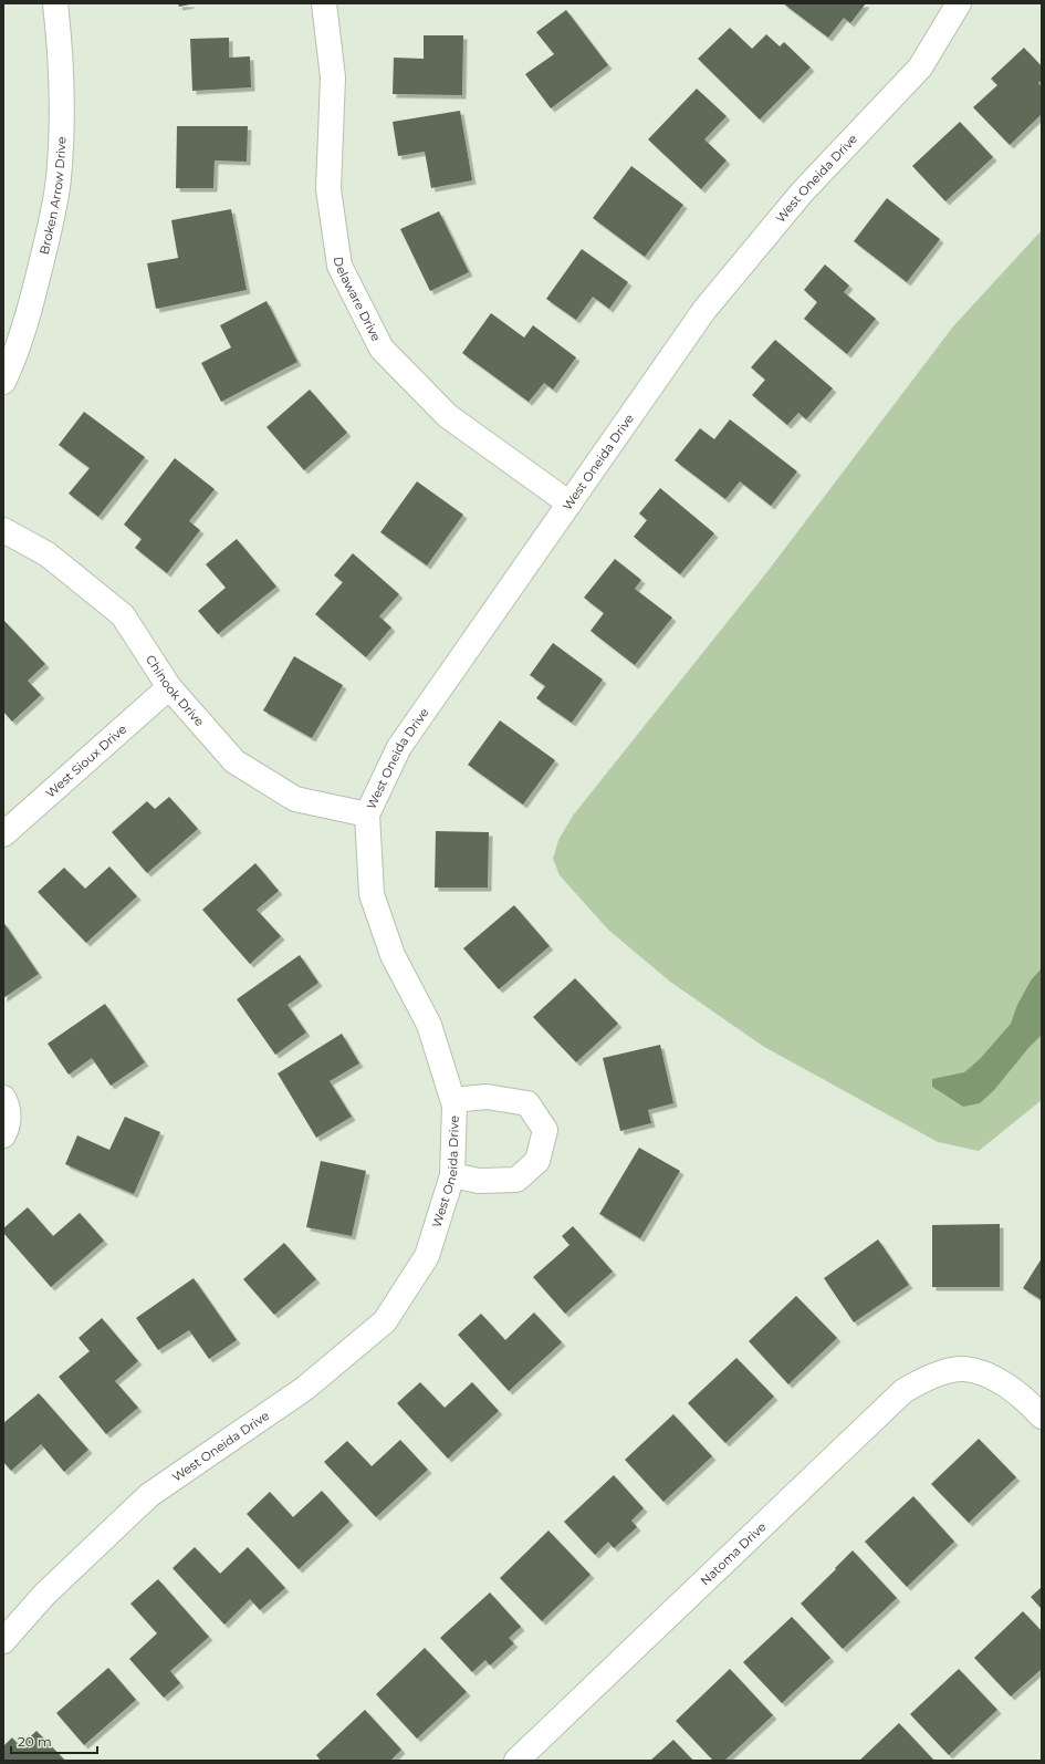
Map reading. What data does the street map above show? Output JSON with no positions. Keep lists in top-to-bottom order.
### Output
{
  "streets": {
    "street": [
      "West Oneida Drive",
      "Broken Arrow Drive",
      "Delaware Drive",
      "Chinook Drive",
      "West Sioux Drive",
      "Natoma Drive"
    ]
  },
  "crossings": [
    ["West Oneida Drive", "Delaware Drive"],
    ["West Oneida Drive", "Chinook Drive"],
    ["Chinook Drive", "West Sioux Drive"]
  ],
  "scale_bar": "20 m"
}
